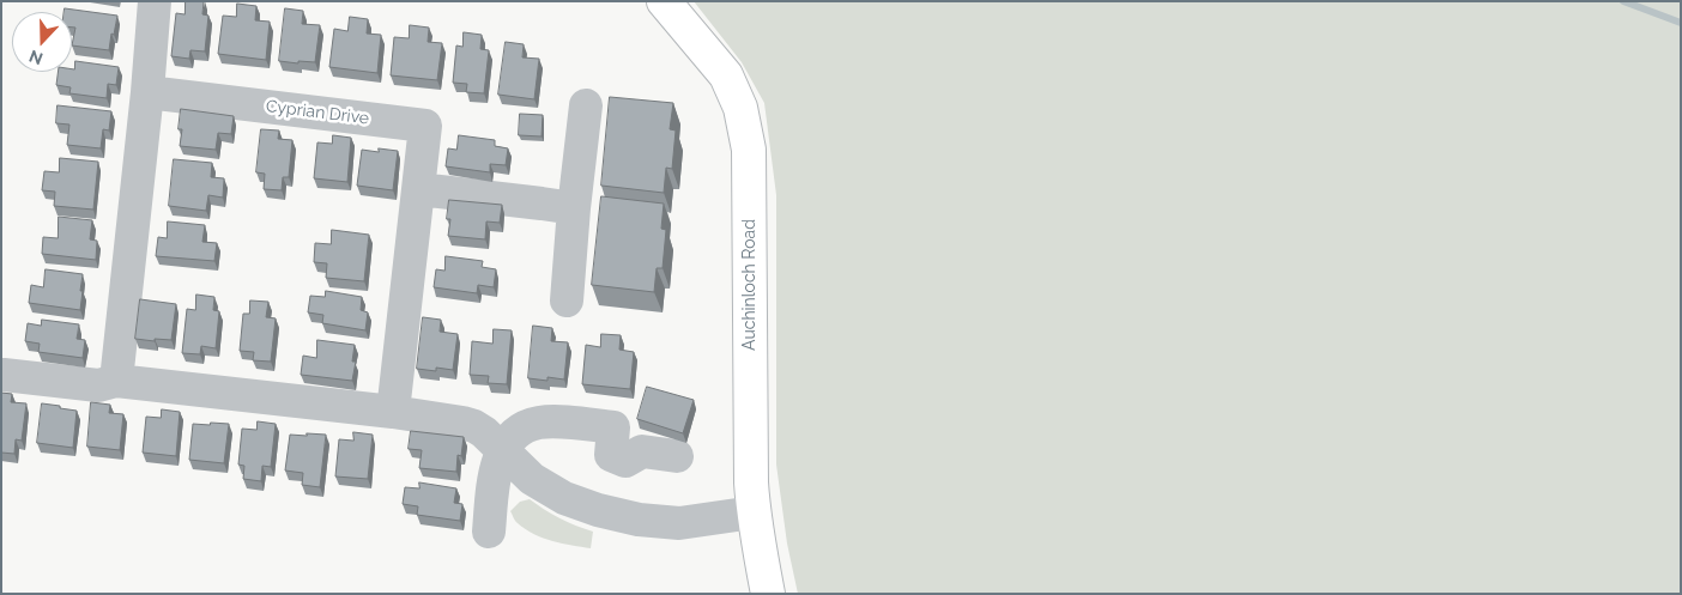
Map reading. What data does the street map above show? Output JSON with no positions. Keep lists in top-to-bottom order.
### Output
{
  "streets": {
    "main road": ["Auchinloch Road"],
    "street": ["Cyprian Drive"]
  },
  "north": "bottom"
}
